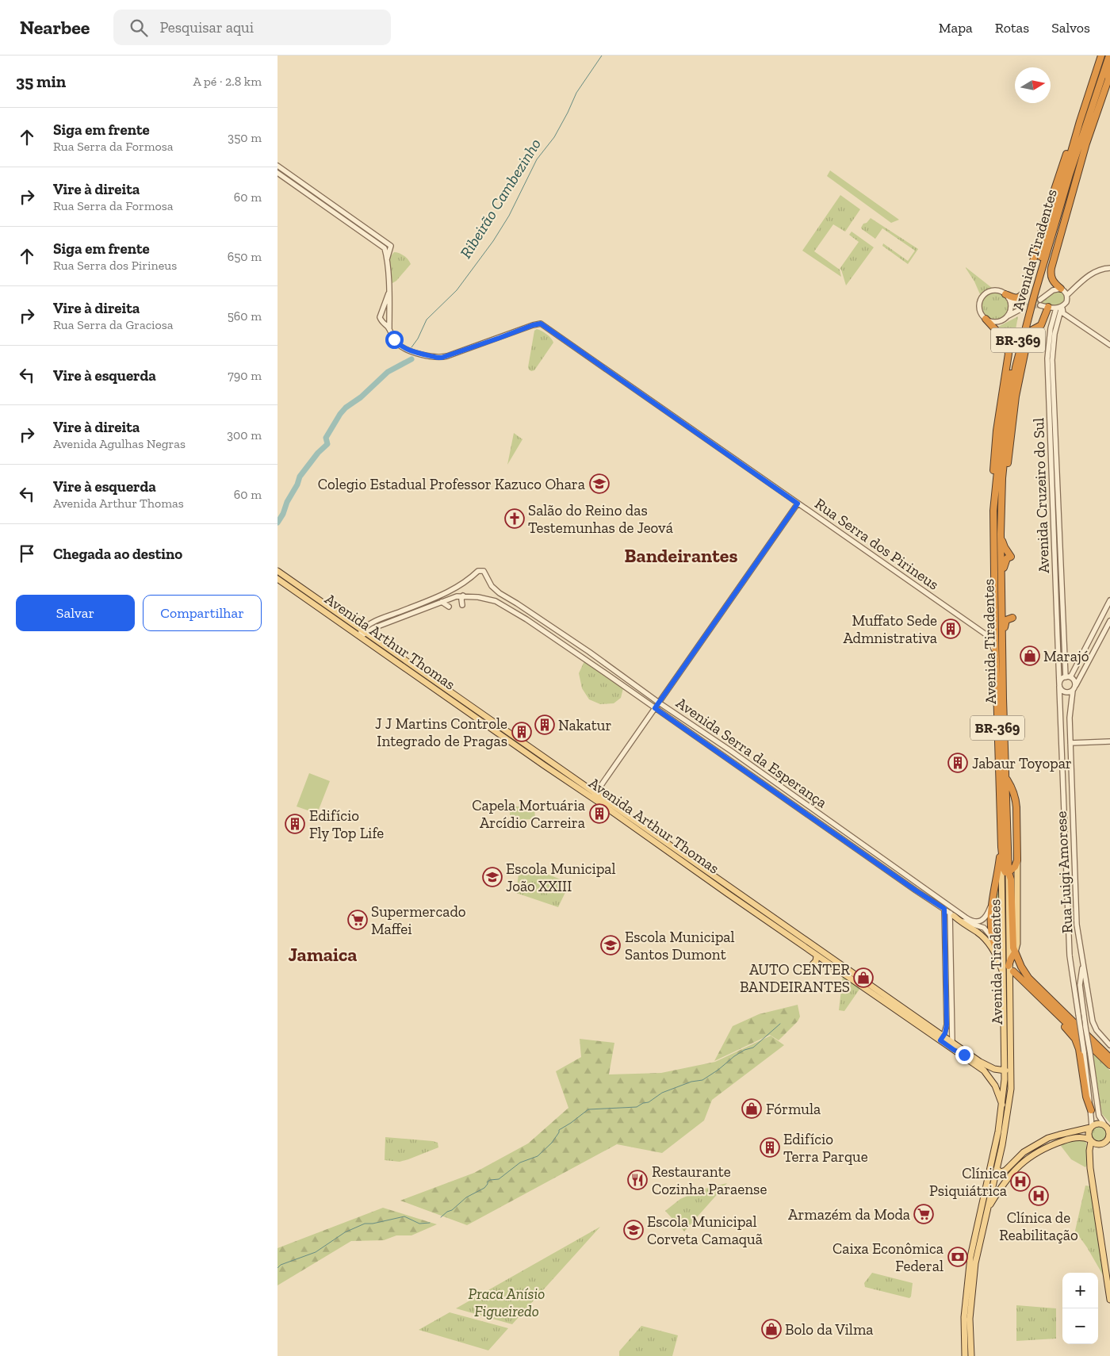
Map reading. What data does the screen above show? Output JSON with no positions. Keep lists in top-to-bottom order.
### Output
{
  "streets": {
    "highway": ["Avenida Tiradentes", "BR-369"],
    "main road": ["Avenida Arthur Thomas"],
    "street": [
      "Avenida Cruzeiro do Sul",
      "Rua Serra dos Pirineus",
      "Avenida Serra da Esperança",
      "Rua Luigi Amorese"
    ]
  },
  "crossings": [
    ["Avenida Tiradentes", "BR-369"],
    ["Avenida Tiradentes", "Avenida Arthur Thomas"],
    ["BR-369", "Avenida Serra da Esperança"],
    ["Avenida Cruzeiro do Sul", "Rua Luigi Amorese"],
    ["Avenida Arthur Thomas", "Avenida Serra da Esperança"]
  ],
  "districts": ["Bandeirantes", "Jamaica"],
  "water": ["Ribeirão Cambezinho"],
  "parks": ["Praca Anísio Figueiredo"],
  "places": {
    "school or university": [
      "Colegio Estadual Professor Kazuco Ohara",
      "Escola Municipal João XXIII",
      "Escola Municipal Santos Dumont",
      "Escola Municipal Corveta Camaquã"
    ],
    "church": ["Salão do Reino das Testemunhas de Jeová"],
    "building": [
      "Muffato Sede Admnistrativa",
      "Nakatur",
      "J J Martins Controle Integrado de Pragas",
      "Jabaur Toyopar",
      "Capela Mortuária Arcídio Carreira",
      "Edifício Fly Top Life",
      "Edifício Terra Parque"
    ],
    "shop": [
      "Marajó",
      "AUTO CENTER BANDEIRANTES",
      "Fórmula",
      "Bolo da Vilma"
    ],
    "supermarket": ["Supermercado Maffei", "Armazém da Moda"],
    "restaurant": ["Restaurante Cozinha Paraense"],
    "hospital": ["Clínica Psiquiátrica", "Clínica de Reabilitação"],
    "bank": ["Caixa Econômica Federal"]
  },
  "north": "right",
  "page": {
    "header": "Nearbee",
    "search": "Pesquisar aqui",
    "nav": ["Mapa", "Rotas", "Salvos"],
    "heading": ["35 min", "A pé · 2.8 km"],
    "list": [
      ["Siga em frente", "Rua Serra da Formosa", "350 m"],
      ["Vire à direita", "Rua Serra da Formosa", "60 m"],
      ["Siga em frente", "Rua Serra dos Pirineus", "650 m"],
      ["Vire à direita", "Rua Serra da Graciosa", "560 m"],
      ["Vire à esquerda", "790 m"],
      ["Vire à direita", "Avenida Agulhas Negras", "300 m"],
      ["Vire à esquerda", "Avenida Arthur Thomas", "60 m"],
      "Chegada ao destino"
    ],
    "buttons": ["Salvar", "Compartilhar"],
    "map_buttons": ["+", "−"]
  }
}
